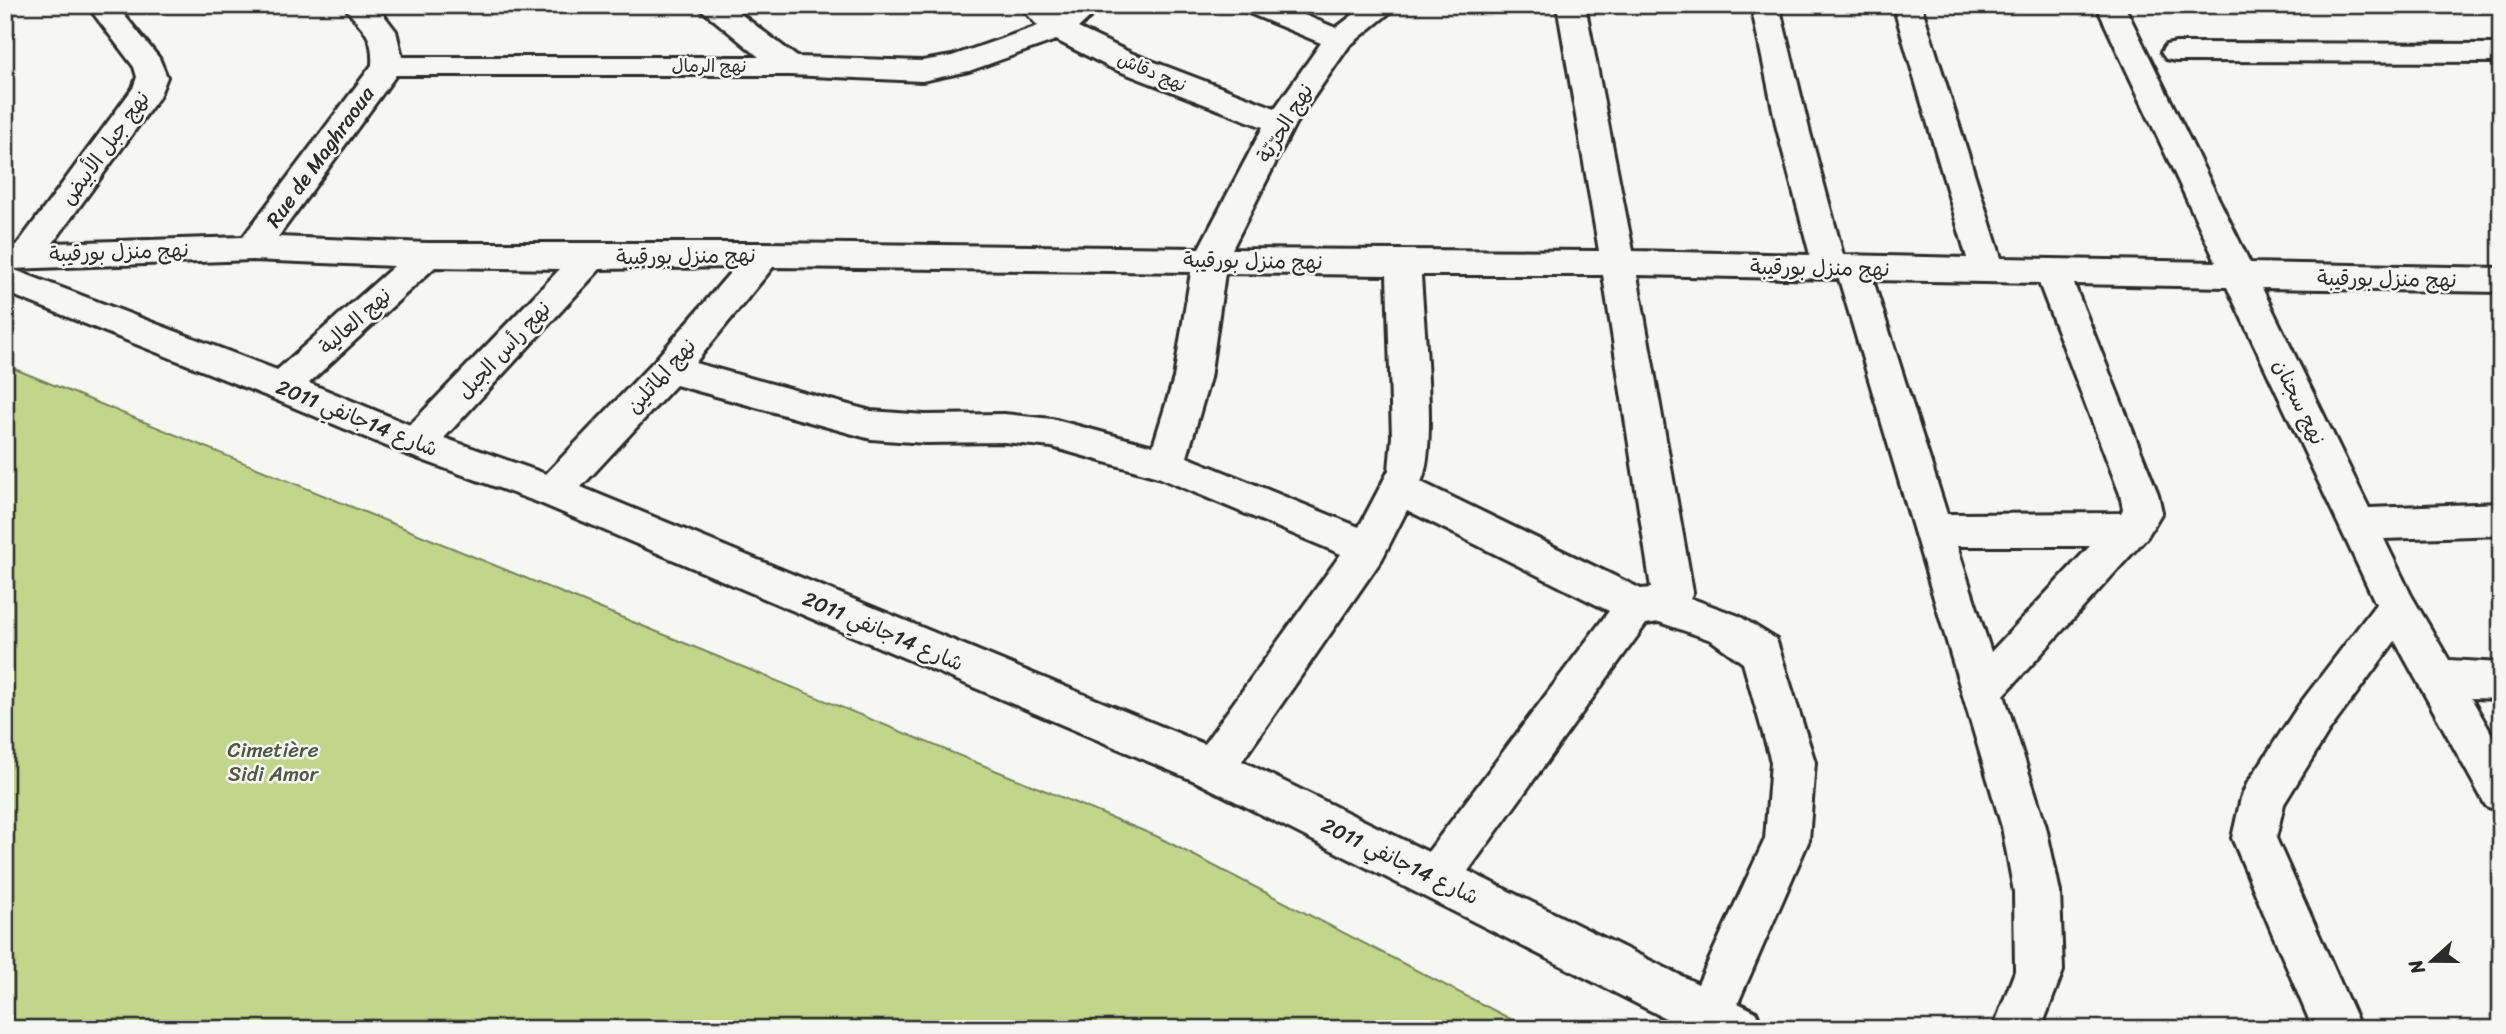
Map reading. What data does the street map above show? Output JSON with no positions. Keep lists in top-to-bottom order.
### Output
{
  "streets": {
    "street": [
      "نهج الرمال",
      "نهج دقاش",
      "نهج الحرّيّة",
      "نهج جبل الأبيض",
      "Rue de Maghraoua",
      "نهج منزل بورقيبة",
      "نهج العالية",
      "نهج رأس الجبل",
      "نهج الماتلين",
      "نهج سجنان",
      "شارع 14جانفي 2011"
    ]
  },
  "crossings": [
    ["نهج الرمال", "نهج دقاش"],
    ["نهج الرمال", "Rue de Maghraoua"],
    ["نهج دقاش", "نهج الحرّيّة"],
    ["نهج الحرّيّة", "نهج منزل بورقيبة"],
    ["نهج جبل الأبيض", "نهج منزل بورقيبة"],
    ["نهج جبل الأبيض", "شارع 14جانفي 2011"],
    ["Rue de Maghraoua", "نهج منزل بورقيبة"],
    ["نهج منزل بورقيبة", "نهج العالية"],
    ["نهج منزل بورقيبة", "نهج رأس الجبل"],
    ["نهج منزل بورقيبة", "نهج الماتلين"],
    ["نهج منزل بورقيبة", "نهج سجنان"],
    ["نهج منزل بورقيبة", "شارع 14جانفي 2011"],
    ["نهج العالية", "شارع 14جانفي 2011"],
    ["نهج رأس الجبل", "شارع 14جانفي 2011"],
    ["نهج الماتلين", "شارع 14جانفي 2011"]
  ],
  "parks": ["Cimetière Sidi Amor"],
  "north": "left"
}
